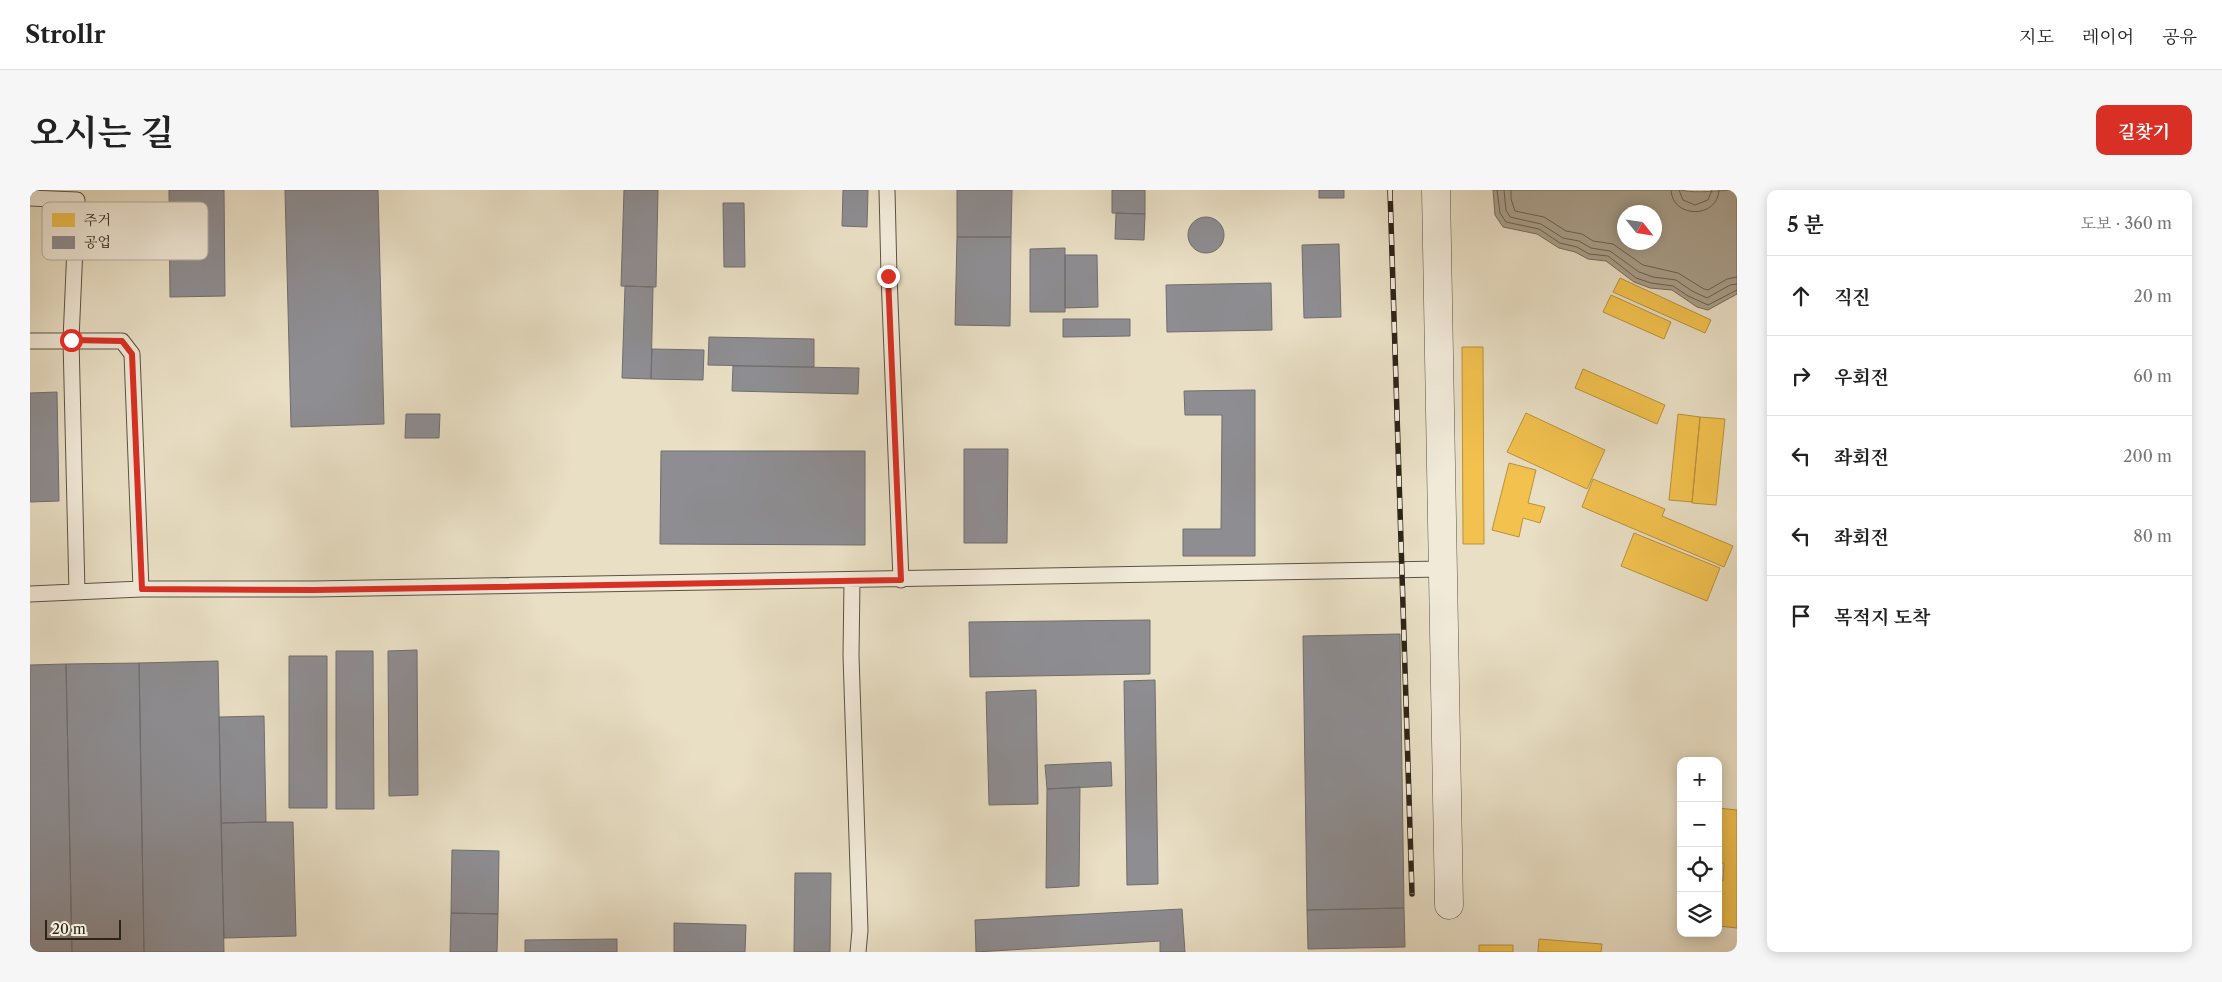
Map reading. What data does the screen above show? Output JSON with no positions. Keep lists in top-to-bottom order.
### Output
{
  "legend": ["주거", "공업"],
  "scale_bar": "20 m",
  "north": "bottom right",
  "page": {
    "header": "Strollr",
    "nav": ["지도", "레이어", "공유"],
    "title": "오시는 길",
    "buttons": "길찾기",
    "heading": ["5 분", "도보 · 360 m"],
    "list": [
      ["직진", "20 m"],
      ["우회전", "60 m"],
      ["좌회전", "200 m"],
      ["좌회전", "80 m"],
      "목적지 도착"
    ],
    "map_buttons": ["+", "−"],
    "scale": "20 m"
  }
}
